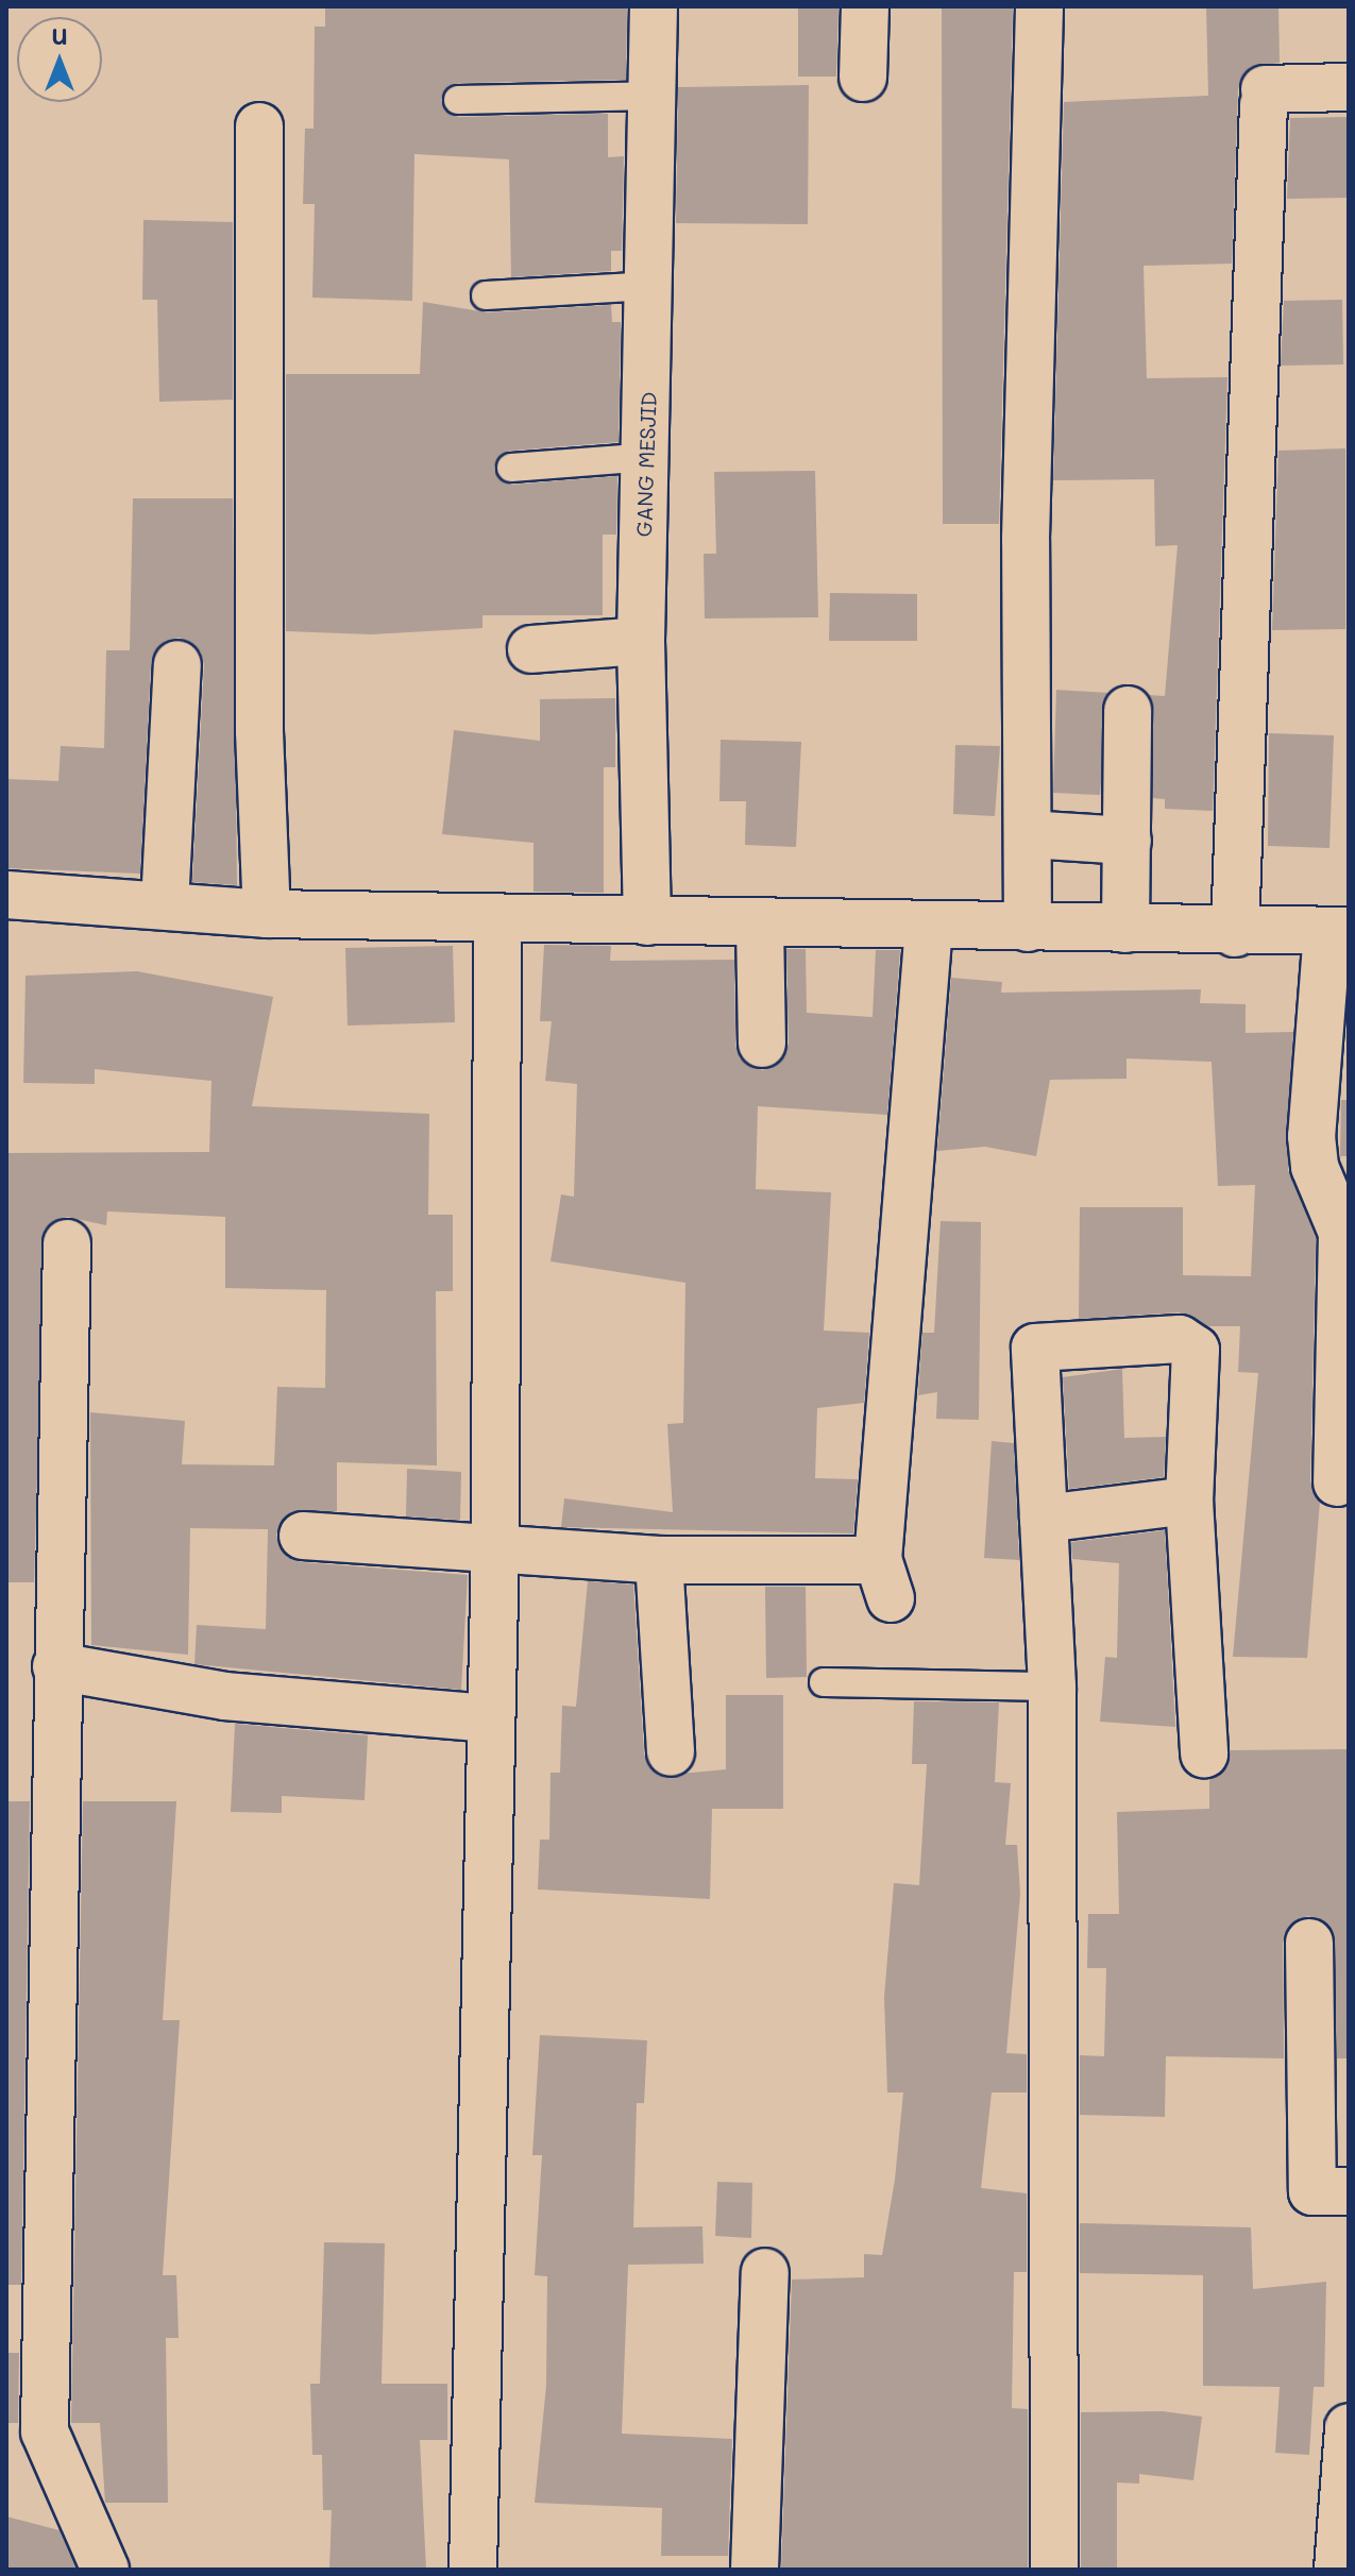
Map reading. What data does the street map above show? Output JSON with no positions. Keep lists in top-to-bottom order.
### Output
{
  "streets": {
    "street": ["GANG MESJID"]
  },
  "north": "top"
}
